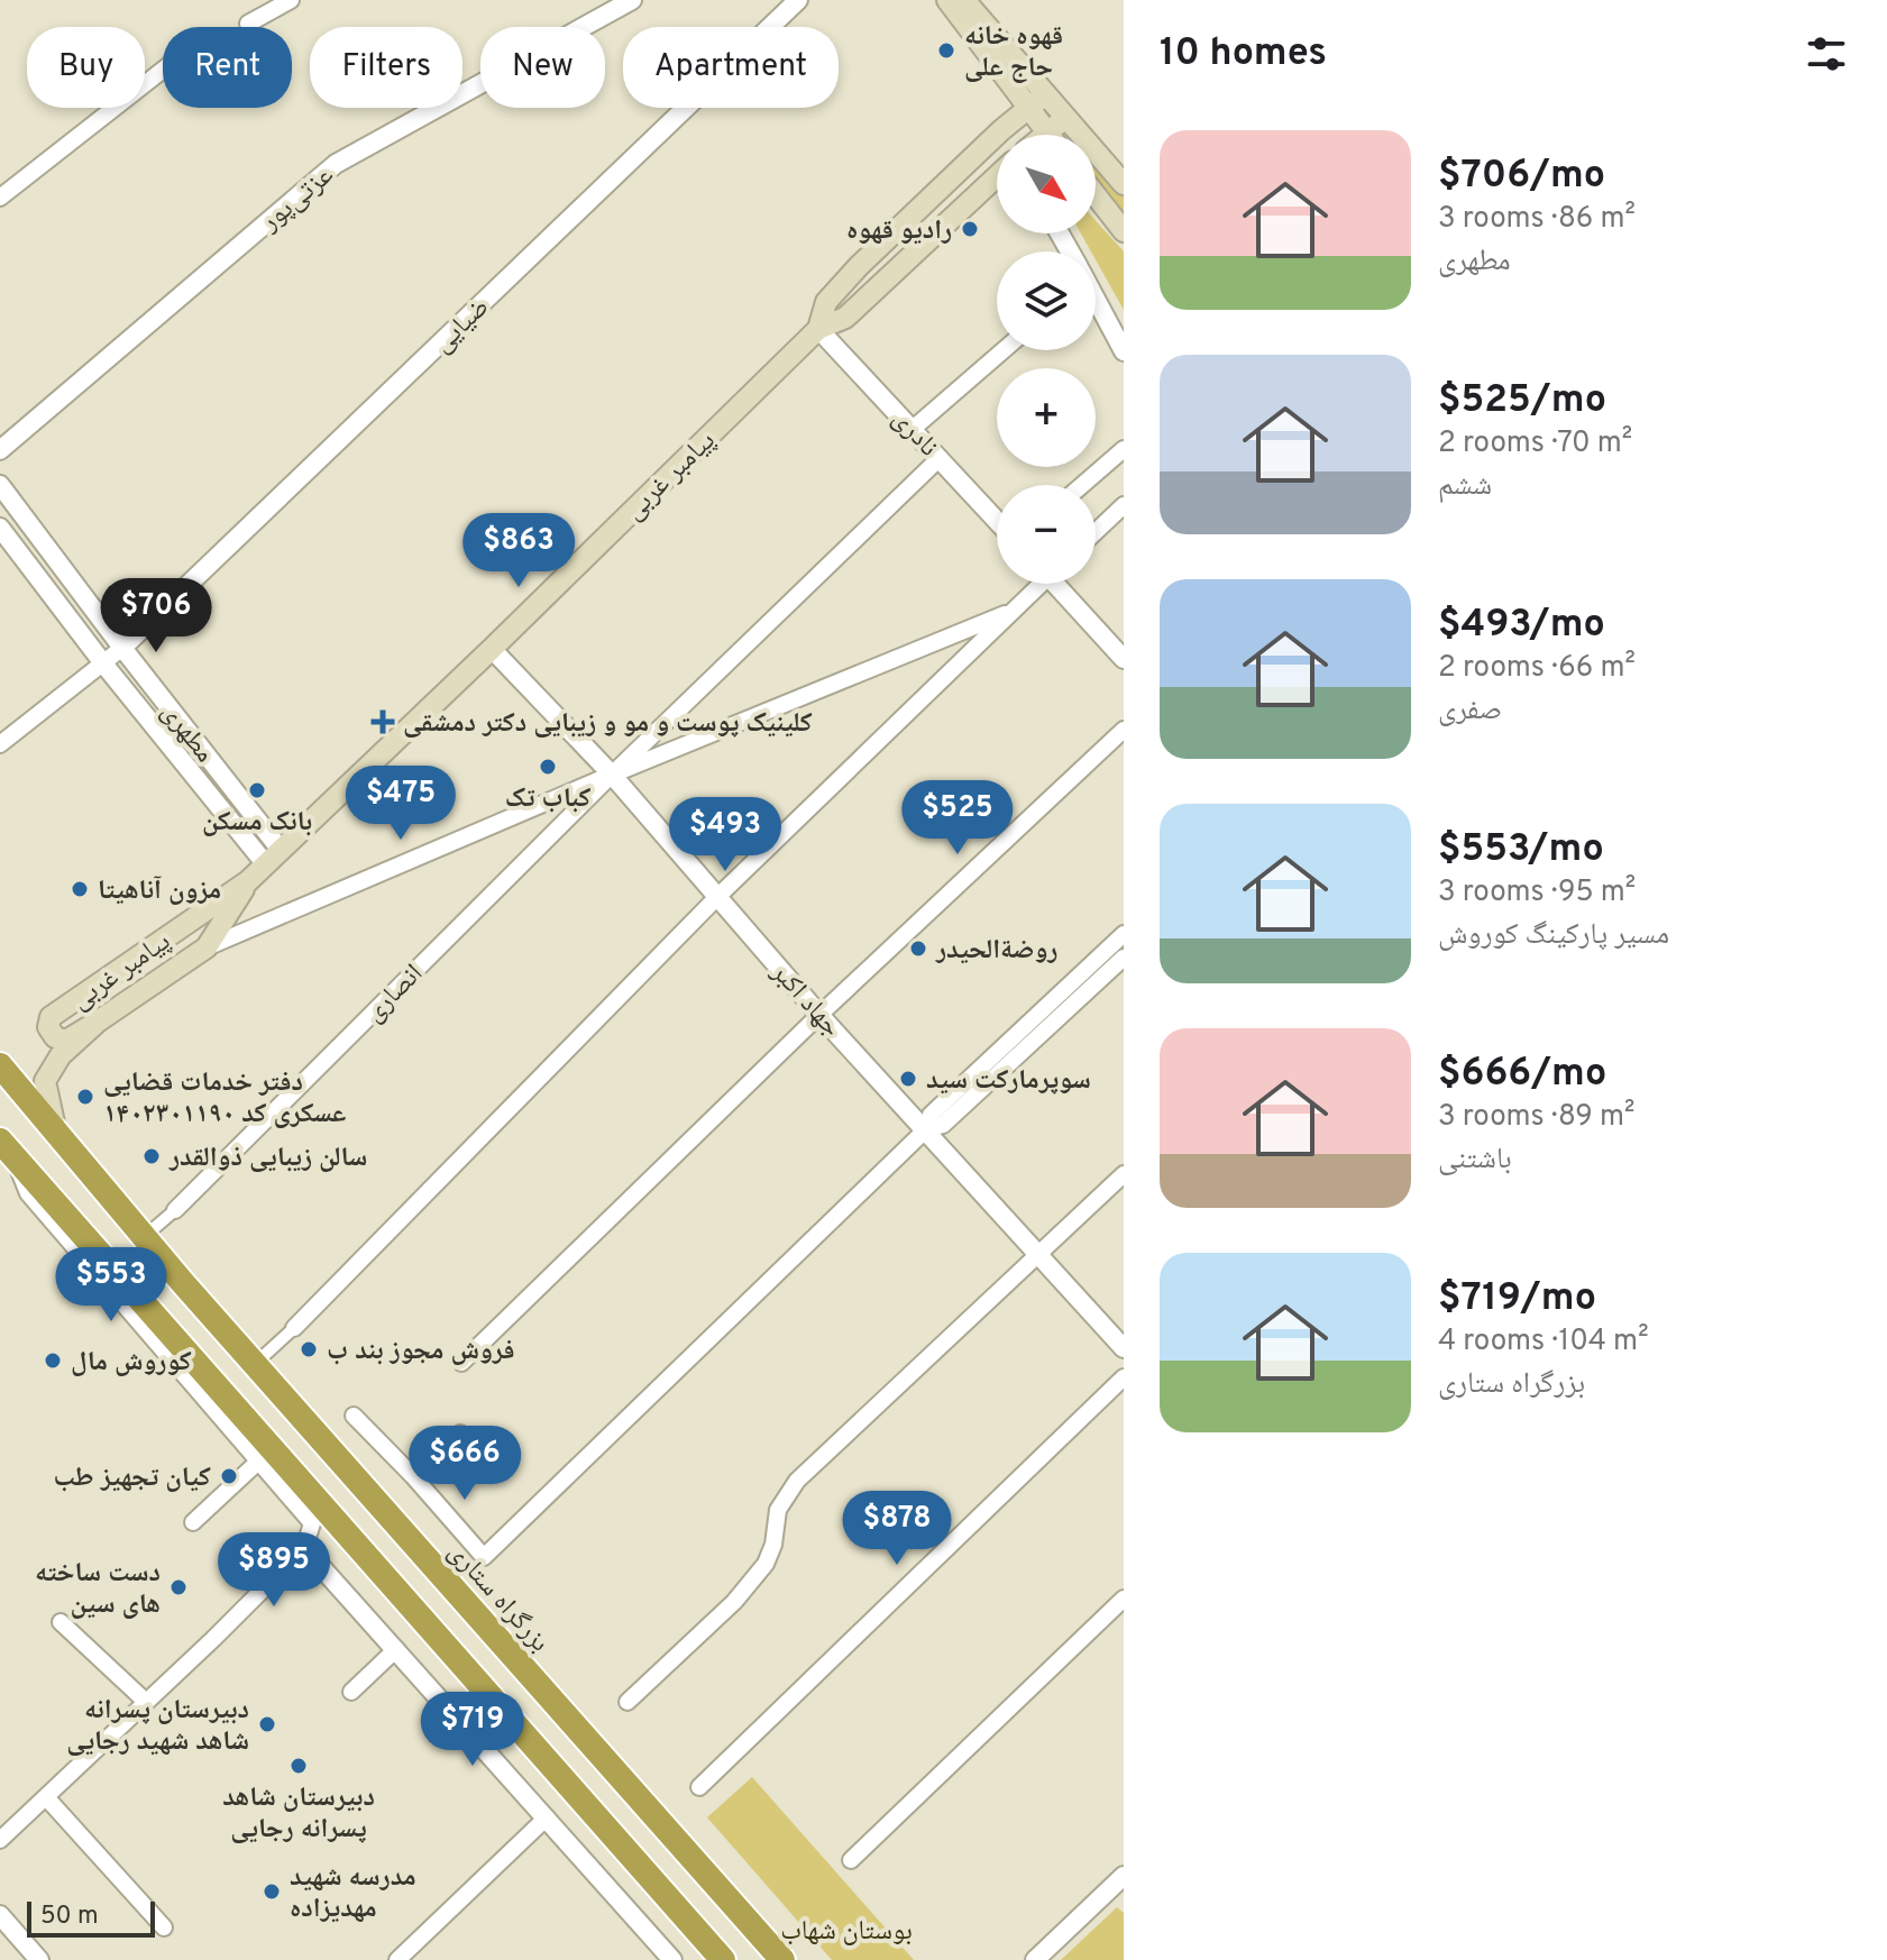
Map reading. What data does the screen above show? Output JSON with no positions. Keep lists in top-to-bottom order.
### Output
{
  "streets": {
    "highway": ["بزرگراه ستاری"],
    "main road": ["پیامبر غربی"],
    "street": [
      "عزتی‌پور",
      "ضیایی",
      "نادری",
      "مطهری",
      "انصاری",
      "جهاد اکبر"
    ]
  },
  "crossings": [
    ["ضیایی", "مطهری"],
    ["نادری", "پیامبر غربی"],
    ["نادری", "انصاری"],
    ["پیامبر غربی", "مطهری"],
    ["پیامبر غربی", "جهاد اکبر"],
    ["پیامبر غربی", "بزرگراه ستاری"],
    ["انصاری", "جهاد اکبر"]
  ],
  "parks": ["بوستان شهاب"],
  "places": {
    "other": [
      "قهوه خانه حاج علی",
      "رادیو قهوه",
      "کباب تک",
      "بانک مسکن",
      "مزون آناهیتا",
      "روضةالحیدر",
      "سوپرمارکت سید",
      "دفتر خدمات قضایی عسکری کد ۱۴۰۲۳۰۱۱۹۰",
      "سالن زیبایی ذوالقدر",
      "فروش مجوز بند ب",
      "کوروش مال",
      "کیان تجهیز طب",
      "دست ساخته های سین",
      "دبیرستان پسرانه شاهد شهید رجایی",
      "دبیرستان شاهد پسرانه رجایی",
      "مدرسه شهيد مهديزاده"
    ],
    "health": ["کلینیک پوست و مو و زیبایی دکتر دمشقی"]
  },
  "scale_bar": "50 m",
  "north": "bottom right",
  "page": {
    "heading": "10 homes",
    "chip": [
      "Buy",
      "Rent",
      "Filters",
      "New",
      "Apartment"
    ],
    "list": [
      {
        "name": "$706/mo",
        "note": "3 rooms · 86 m² · مطهری"
      },
      {
        "name": "$525/mo",
        "note": "2 rooms · 70 m² · ششم"
      },
      {
        "name": "$493/mo",
        "note": "2 rooms · 66 m² · صفری"
      },
      {
        "name": "$553/mo",
        "note": "3 rooms · 95 m² · مسیر پارکینگ کوروش"
      },
      {
        "name": "$666/mo",
        "note": "3 rooms · 89 m² · باشتنی"
      },
      {
        "name": "$719/mo",
        "note": "4 rooms · 104 m² · بزرگراه ستاری"
      }
    ],
    "map_buttons": ["+", "−"],
    "price": [
      "$863",
      "$706",
      "$475",
      "$525",
      "$493",
      "$553",
      "$666",
      "$878",
      "$895",
      "$719"
    ],
    "scale": "50 m"
  }
}
